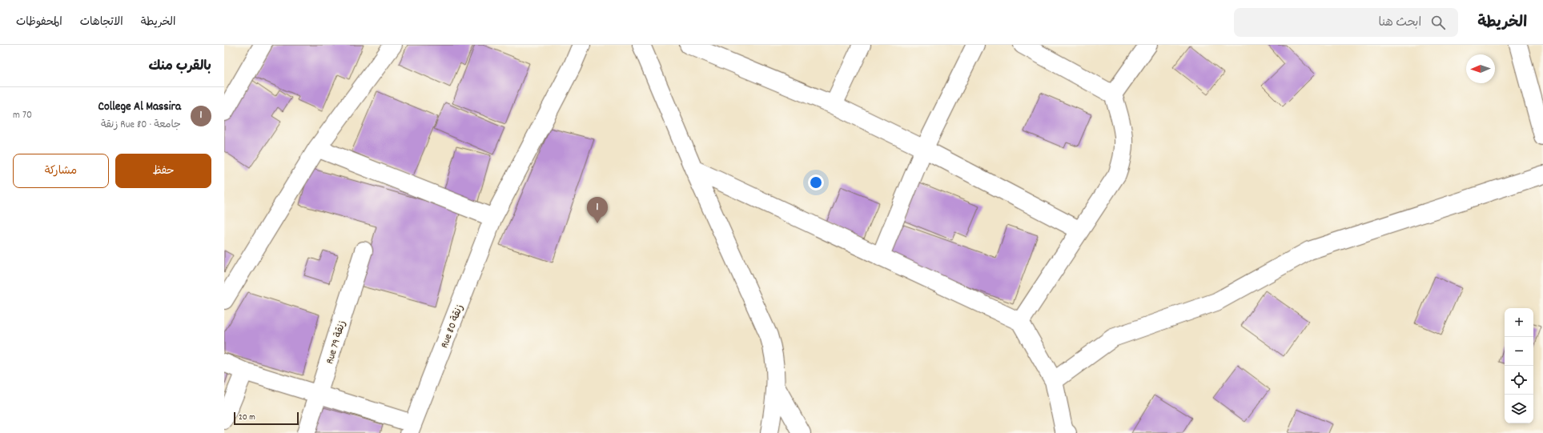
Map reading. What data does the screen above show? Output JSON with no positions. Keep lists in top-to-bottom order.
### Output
{
  "streets": {
    "street": ["Rue 80 زنقة", "Rue 79 زنقة"]
  },
  "scale_bar": "20 m",
  "north": "left",
  "page": {
    "header": "الخريطة",
    "search": "ابحث هنا",
    "nav": ["الخريطة", "الاتجاهات", "المحفوظات"],
    "heading": "بالقرب منك",
    "list": [
      {
        "mark": "1",
        "name": "College Al Massira",
        "note": "جامعة · Rue 80 زنقة",
        "value": "70 m"
      }
    ],
    "buttons": ["حفظ", "مشاركة"],
    "pins": "1",
    "map_buttons": ["+", "−"],
    "scale": "20 m"
  }
}
